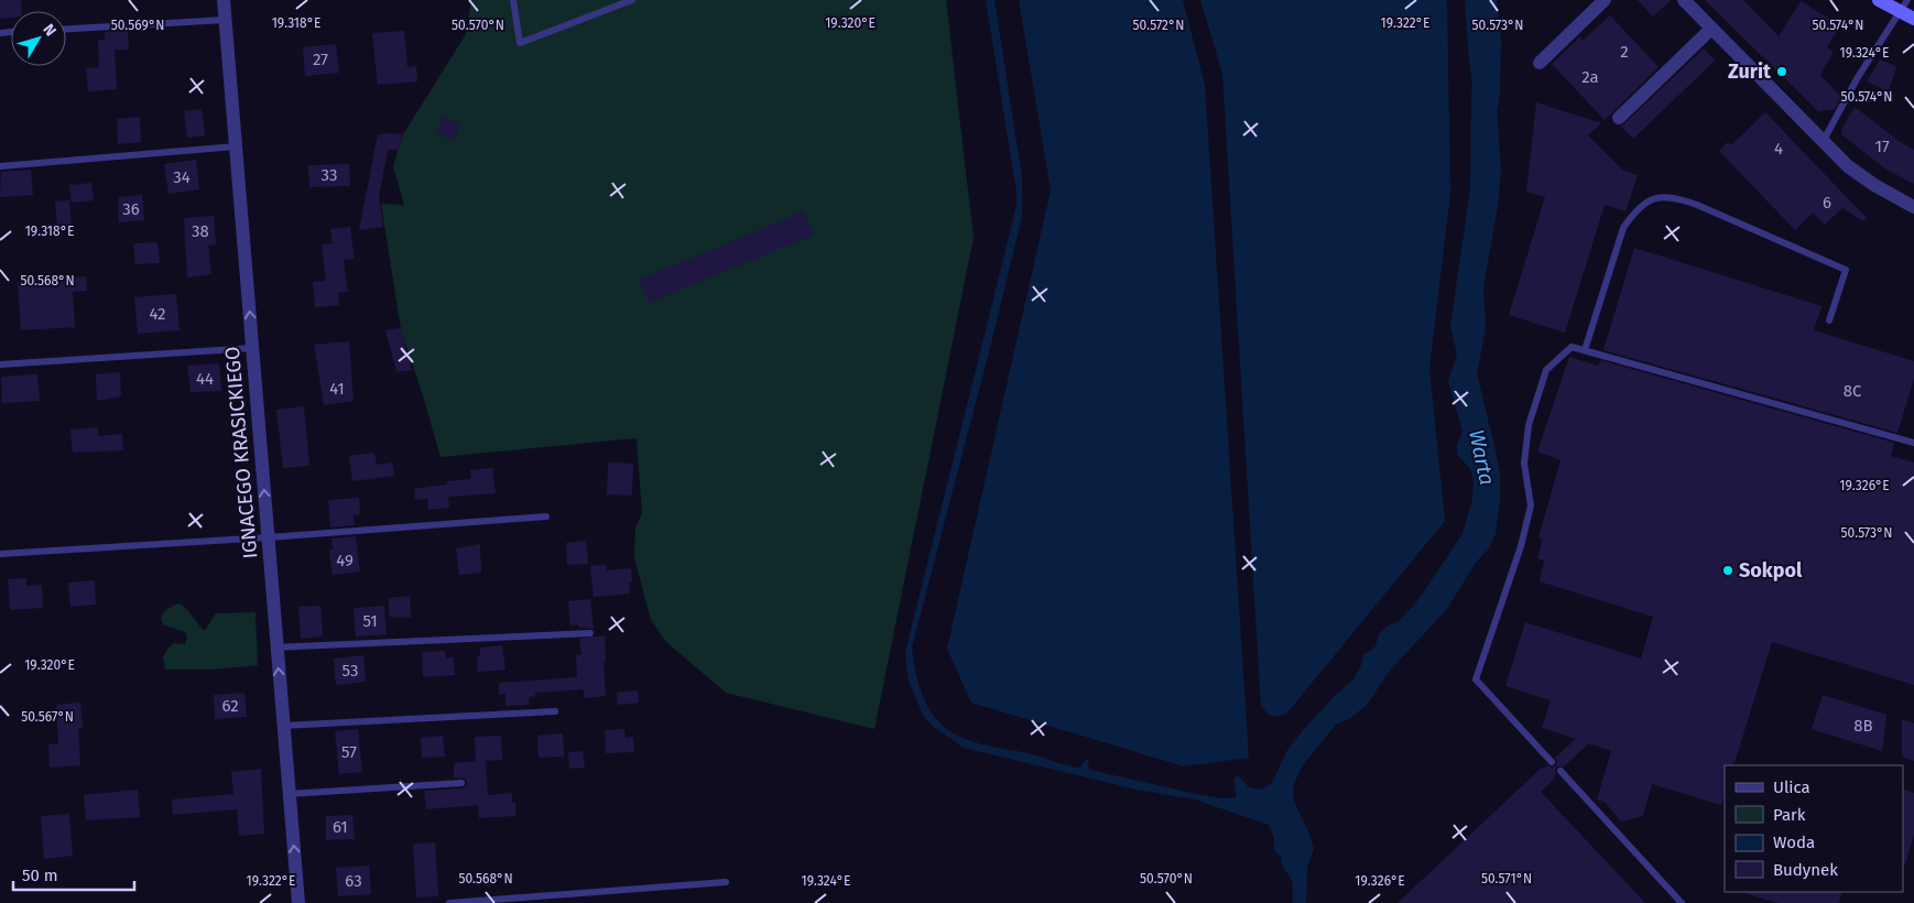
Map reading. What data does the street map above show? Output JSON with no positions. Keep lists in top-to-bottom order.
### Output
{
  "streets": {
    "street": ["IGNACEGO KRASICKIEGO"]
  },
  "one_way": ["IGNACEGO KRASICKIEGO"],
  "water": ["Warta"],
  "places": ["Zurit", "Sokpol"],
  "house_numbers": [
    "2",
    "27",
    "2a",
    "17",
    "4",
    "33",
    "34",
    "6",
    "36",
    "38",
    "42",
    "44",
    "41",
    "8C",
    "49",
    "51",
    "53",
    "62",
    "8B",
    "57",
    "61",
    "63"
  ],
  "legend": [
    "Ulica",
    "Park",
    "Woda",
    "Budynek"
  ],
  "scale_bar": "50 m",
  "north": "top right",
  "coordinates": [
    "19.318°E",
    "19.320°E",
    "19.322°E",
    "50.573°N",
    "50.569°N",
    "50.570°N",
    "50.572°N",
    "50.574°N",
    "19.324°E",
    "50.568°N",
    "19.326°E",
    "50.567°N",
    "50.571°N"
  ]
}
